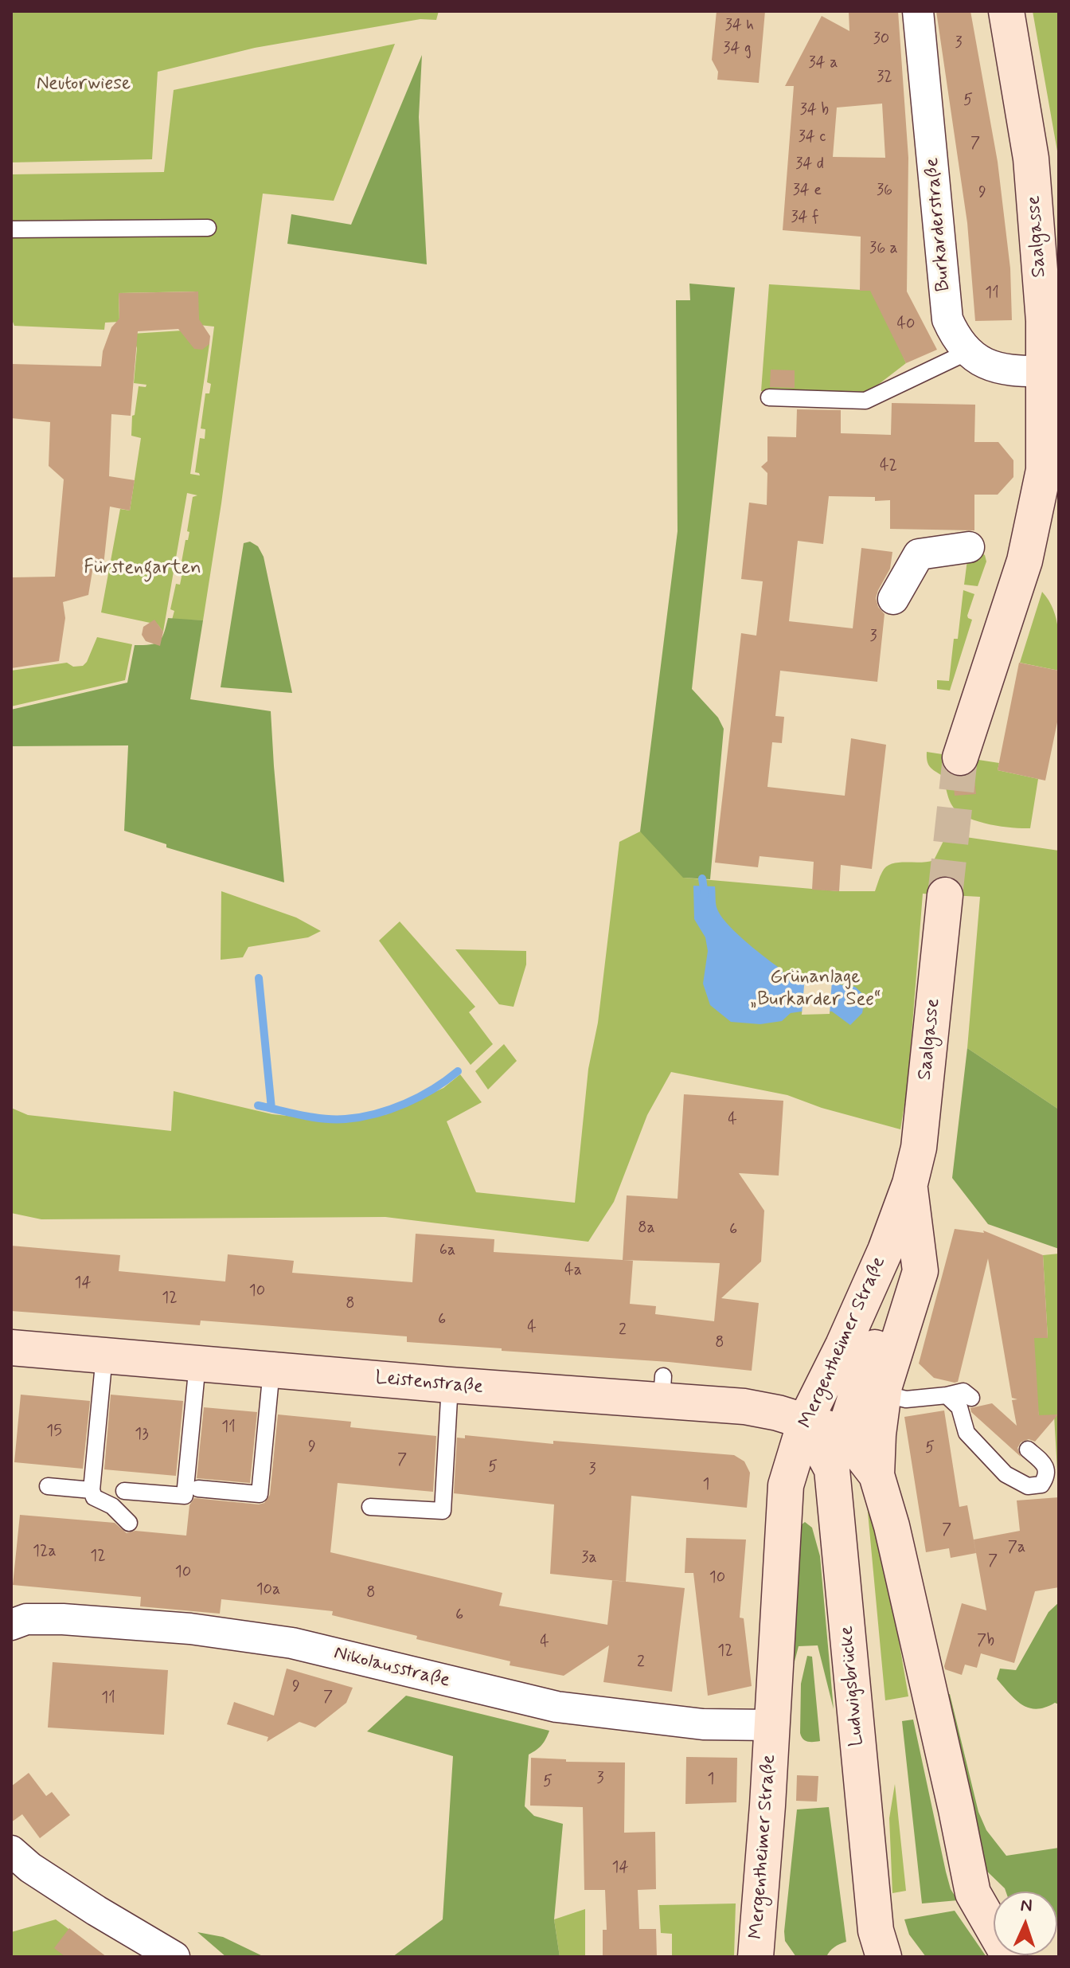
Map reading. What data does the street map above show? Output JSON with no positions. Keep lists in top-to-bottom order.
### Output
{
  "streets": {
    "main road": [
      "Saalgasse",
      "Mergentheimer Straße",
      "Leistenstraße",
      "Ludwigsbrücke"
    ],
    "street": ["Burkarderstraße", "Nikolausstraße"]
  },
  "crossings": [
    ["Burkarderstraße", "Saalgasse"],
    ["Saalgasse", "Mergentheimer Straße"],
    ["Mergentheimer Straße", "Leistenstraße"],
    ["Mergentheimer Straße", "Nikolausstraße"],
    ["Mergentheimer Straße", "Ludwigsbrücke"],
    ["Leistenstraße", "Ludwigsbrücke"]
  ],
  "parks": ["Neutorwiese", "Fürstengarten", "Grünanlage „Burkarder See“"],
  "house_numbers": [
    "34 h",
    "30",
    "3",
    "34 g",
    "34 a",
    "32",
    "5",
    "34 b",
    "34 c",
    "7",
    "34 d",
    "34 e",
    "36",
    "9",
    "34 f",
    "36 a",
    "11",
    "40",
    "42",
    "3",
    "4",
    "8a",
    "6",
    "6a",
    "4a",
    "14",
    "10",
    "12",
    "8",
    "6",
    "4",
    "2",
    "8",
    "11",
    "15",
    "13",
    "9",
    "5",
    "7",
    "5",
    "3",
    "1",
    "7",
    "7a",
    "12a",
    "12",
    "3a",
    "7",
    "10",
    "10",
    "10a",
    "8",
    "6",
    "7b",
    "4",
    "12",
    "2",
    "9",
    "7",
    "11",
    "3",
    "1",
    "5",
    "14"
  ],
  "north": "top"
}
